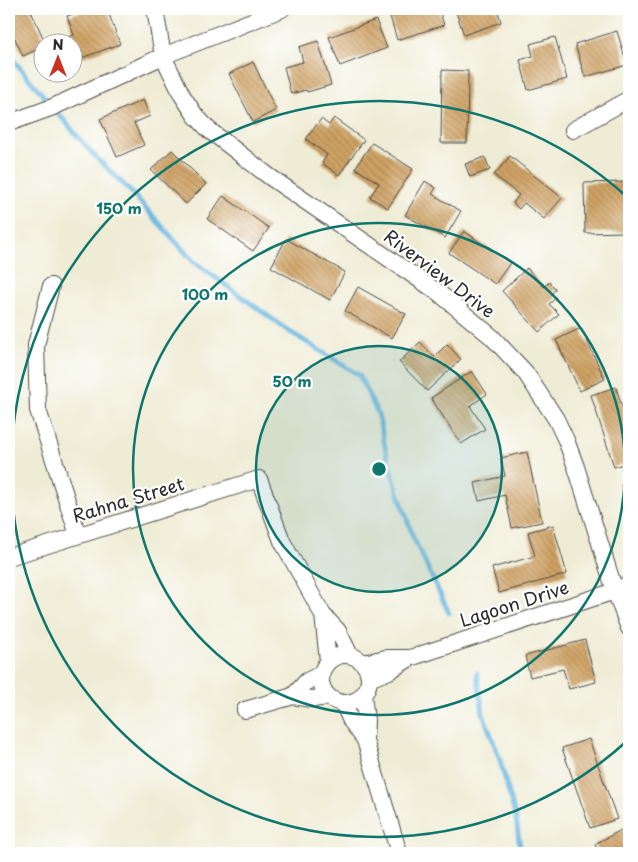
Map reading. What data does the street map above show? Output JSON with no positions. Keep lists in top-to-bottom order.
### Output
{
  "streets": {
    "street": ["Riverview Drive", "Rahna Street", "Lagoon Drive"]
  },
  "crossings": [
    ["Riverview Drive", "Lagoon Drive"]
  ],
  "north": "top",
  "rings": ["150 m", "100 m", "50 m"]
}
